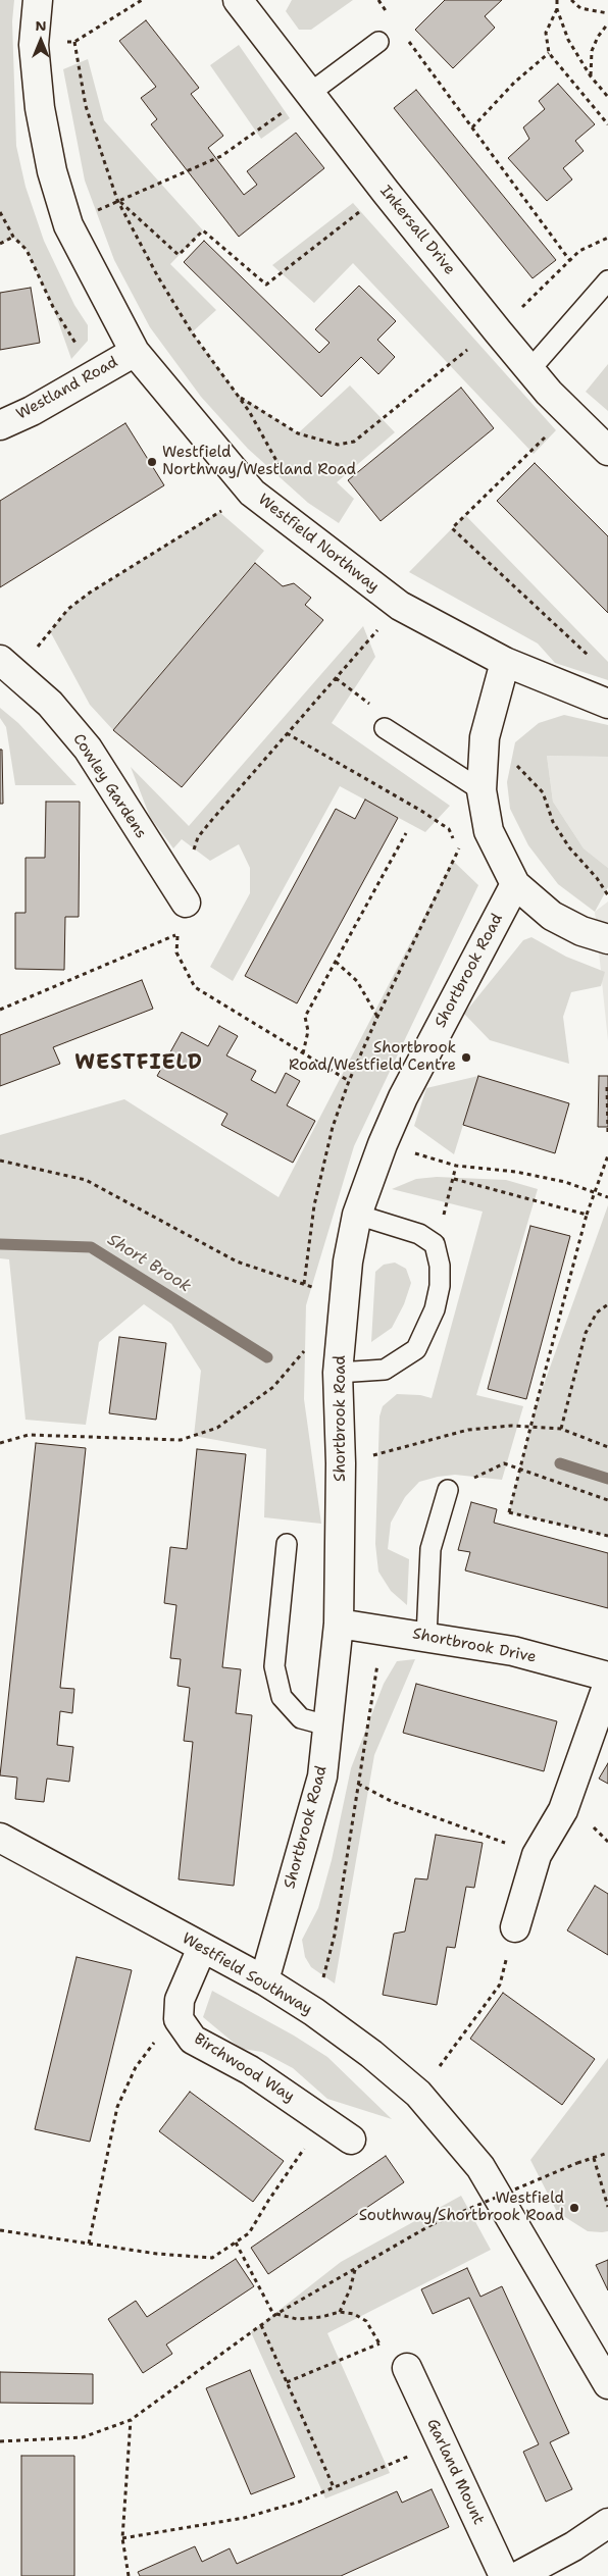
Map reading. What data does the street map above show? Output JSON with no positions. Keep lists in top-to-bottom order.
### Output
{
  "streets": {
    "street": [
      "Inkersall Drive",
      "Westland Road",
      "Westfield Northway",
      "Cowley Gardens",
      "Shortbrook Road",
      "Shortbrook Drive",
      "Westfield Southway",
      "Birchwood Way",
      "Garland Mount"
    ]
  },
  "crossings": [
    ["Westland Road", "Westfield Northway"],
    ["Shortbrook Road", "Shortbrook Drive"],
    ["Shortbrook Road", "Westfield Southway"]
  ],
  "districts": ["WESTFIELD"],
  "water": ["Short Brook"],
  "places": ["Westfield Northway/Westland Road", "Shortbrook Road/Westfield Centre", "Westfield Southway/Shortbrook Road"],
  "north": "top"
}
